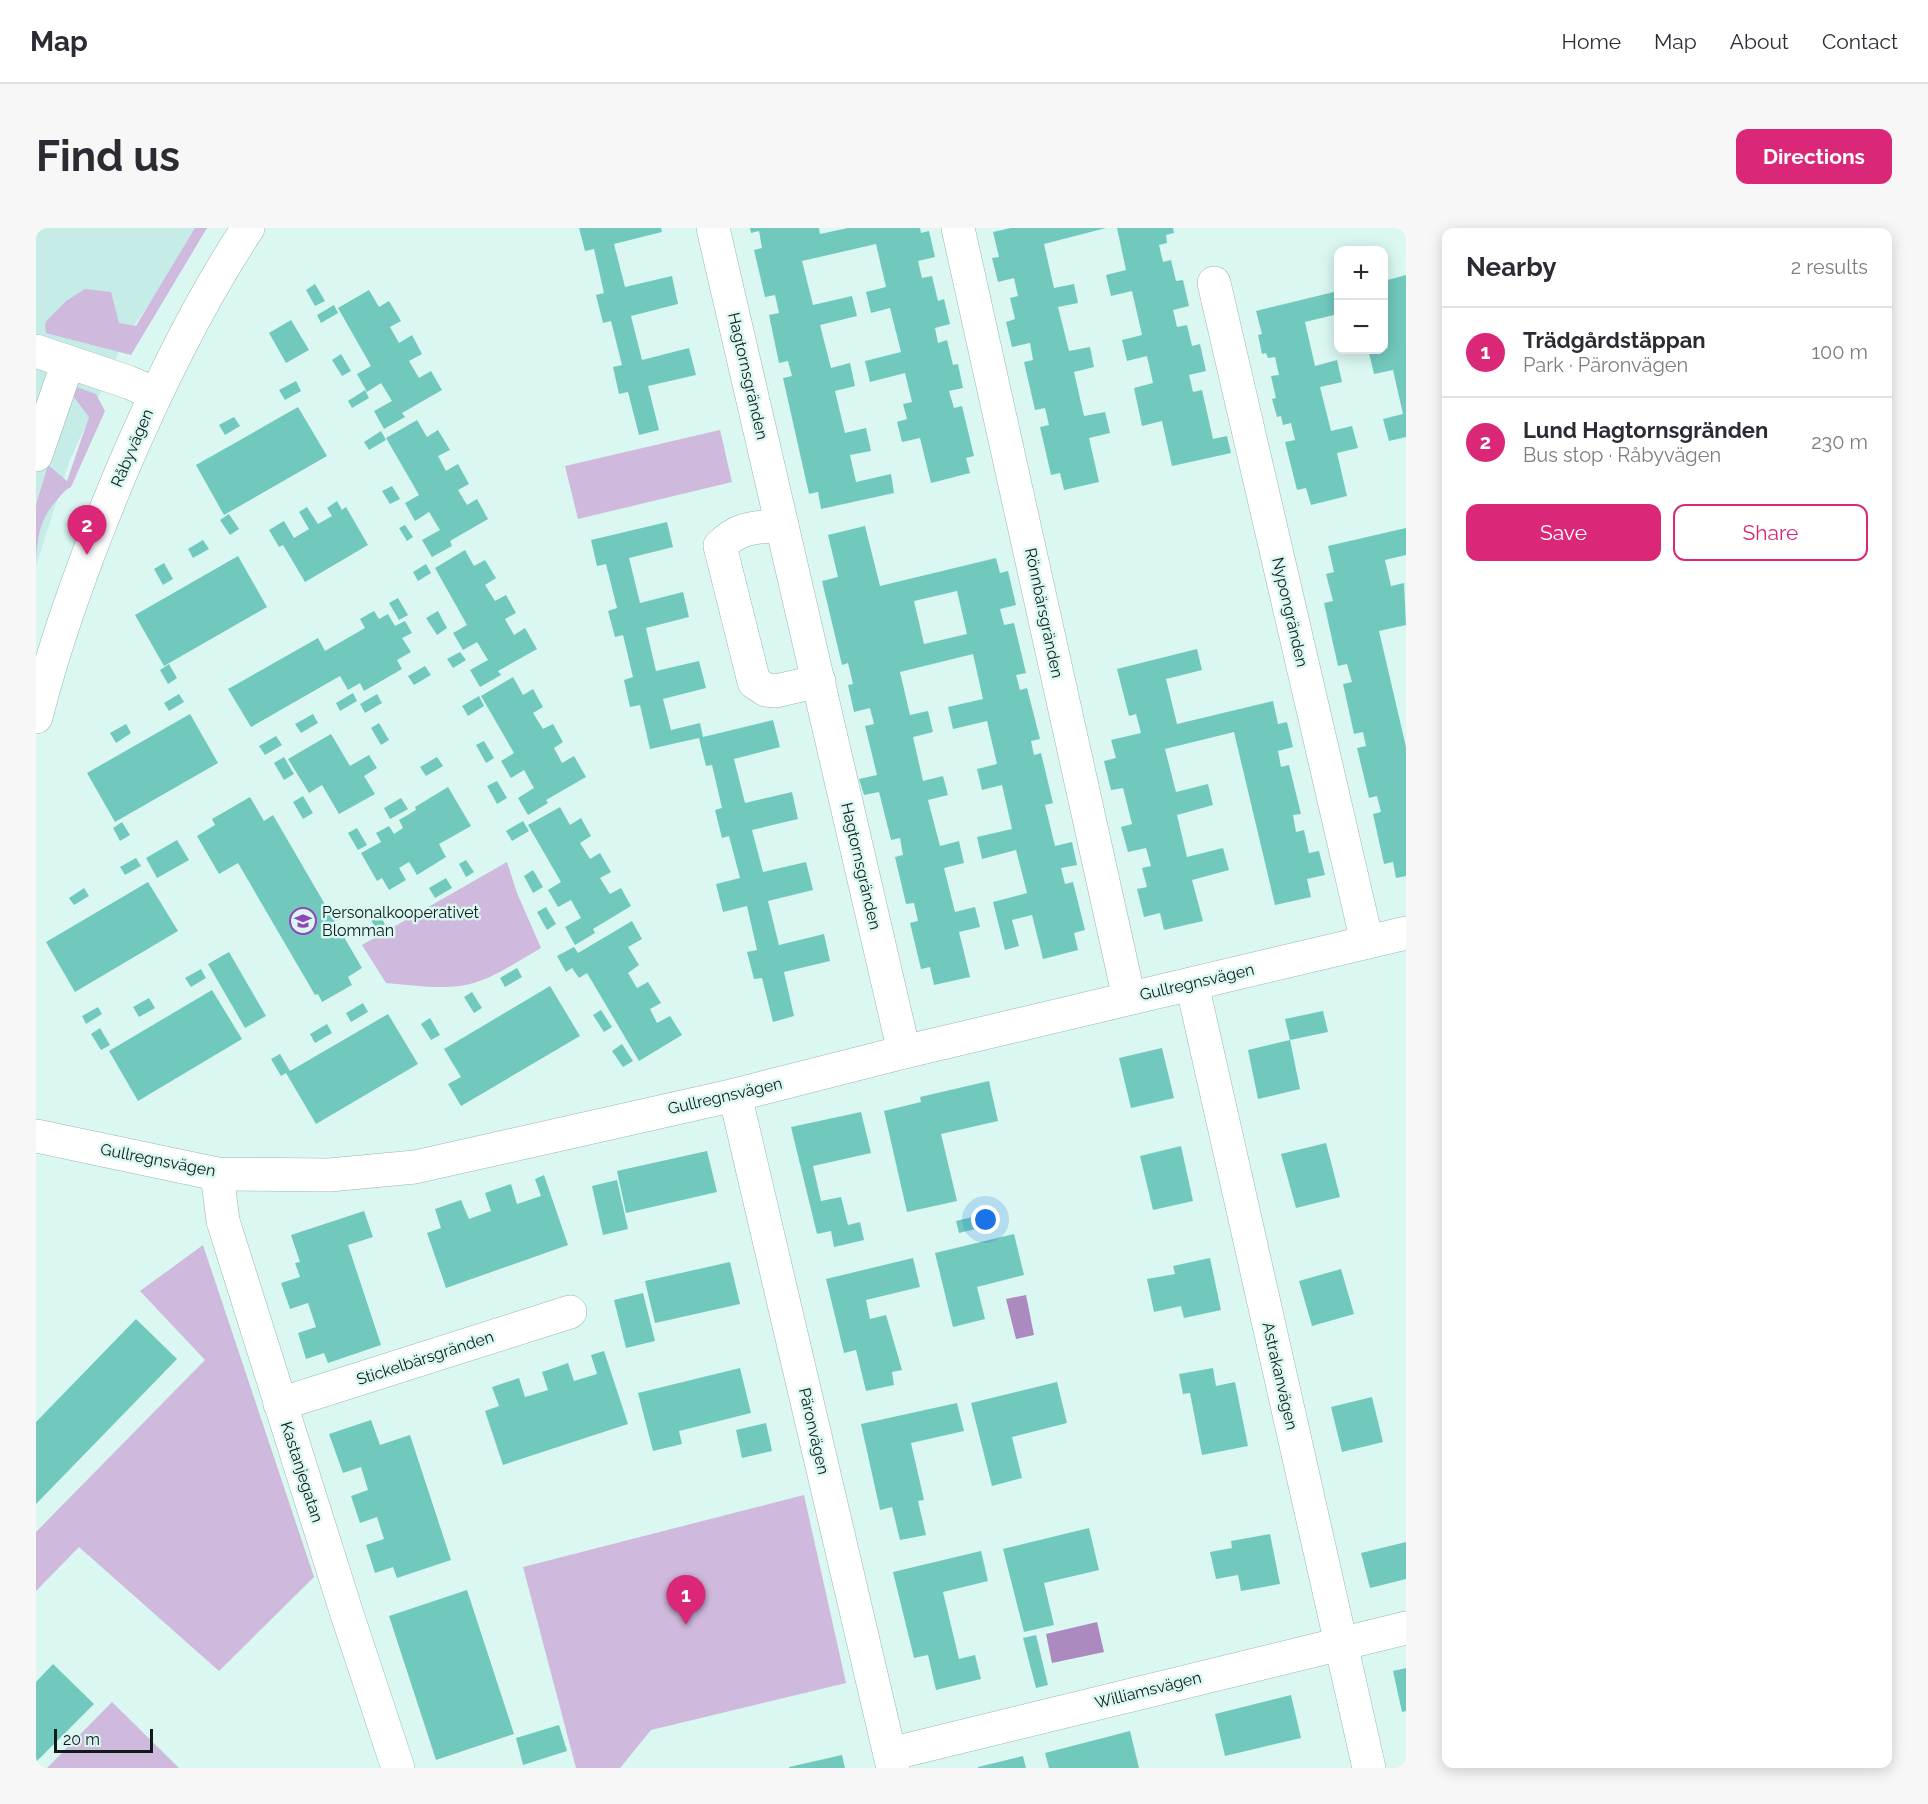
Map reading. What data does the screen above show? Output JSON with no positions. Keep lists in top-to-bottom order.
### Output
{
  "streets": {
    "street": [
      "Hagtornsgränden",
      "Råbyvägen",
      "Nypongränden",
      "Rönnbärsgränden",
      "Gullregnsvägen",
      "Stickelbärsgränden",
      "Astrakanvägen",
      "Päronvägen",
      "Kastanjegatan",
      "Williamsvägen"
    ]
  },
  "crossings": [
    ["Hagtornsgränden", "Gullregnsvägen"],
    ["Nypongränden", "Gullregnsvägen"],
    ["Rönnbärsgränden", "Gullregnsvägen"],
    ["Gullregnsvägen", "Astrakanvägen"],
    ["Gullregnsvägen", "Päronvägen"],
    ["Gullregnsvägen", "Kastanjegatan"],
    ["Stickelbärsgränden", "Kastanjegatan"],
    ["Astrakanvägen", "Williamsvägen"],
    ["Päronvägen", "Williamsvägen"]
  ],
  "places": {
    "school or university": ["Personalkooperativet Blomman"]
  },
  "scale_bar": "20 m",
  "page": {
    "header": "Map",
    "nav": [
      "Home",
      "Map",
      "About",
      "Contact"
    ],
    "buttons": [
      "Directions",
      ["Save", "Share"]
    ],
    "title": "Find us",
    "heading": ["Nearby", "2 results"],
    "map_buttons": ["+", "−"],
    "list": [
      {
        "mark": "1",
        "name": "Trädgårdstäppan",
        "note": "Park · Päronvägen",
        "value": "100 m"
      },
      {
        "mark": "2",
        "name": "Lund Hagtornsgränden",
        "note": "Bus stop · Råbyvägen",
        "value": "230 m"
      }
    ],
    "pins": ["2", "1"],
    "scale": "20 m"
  }
}
